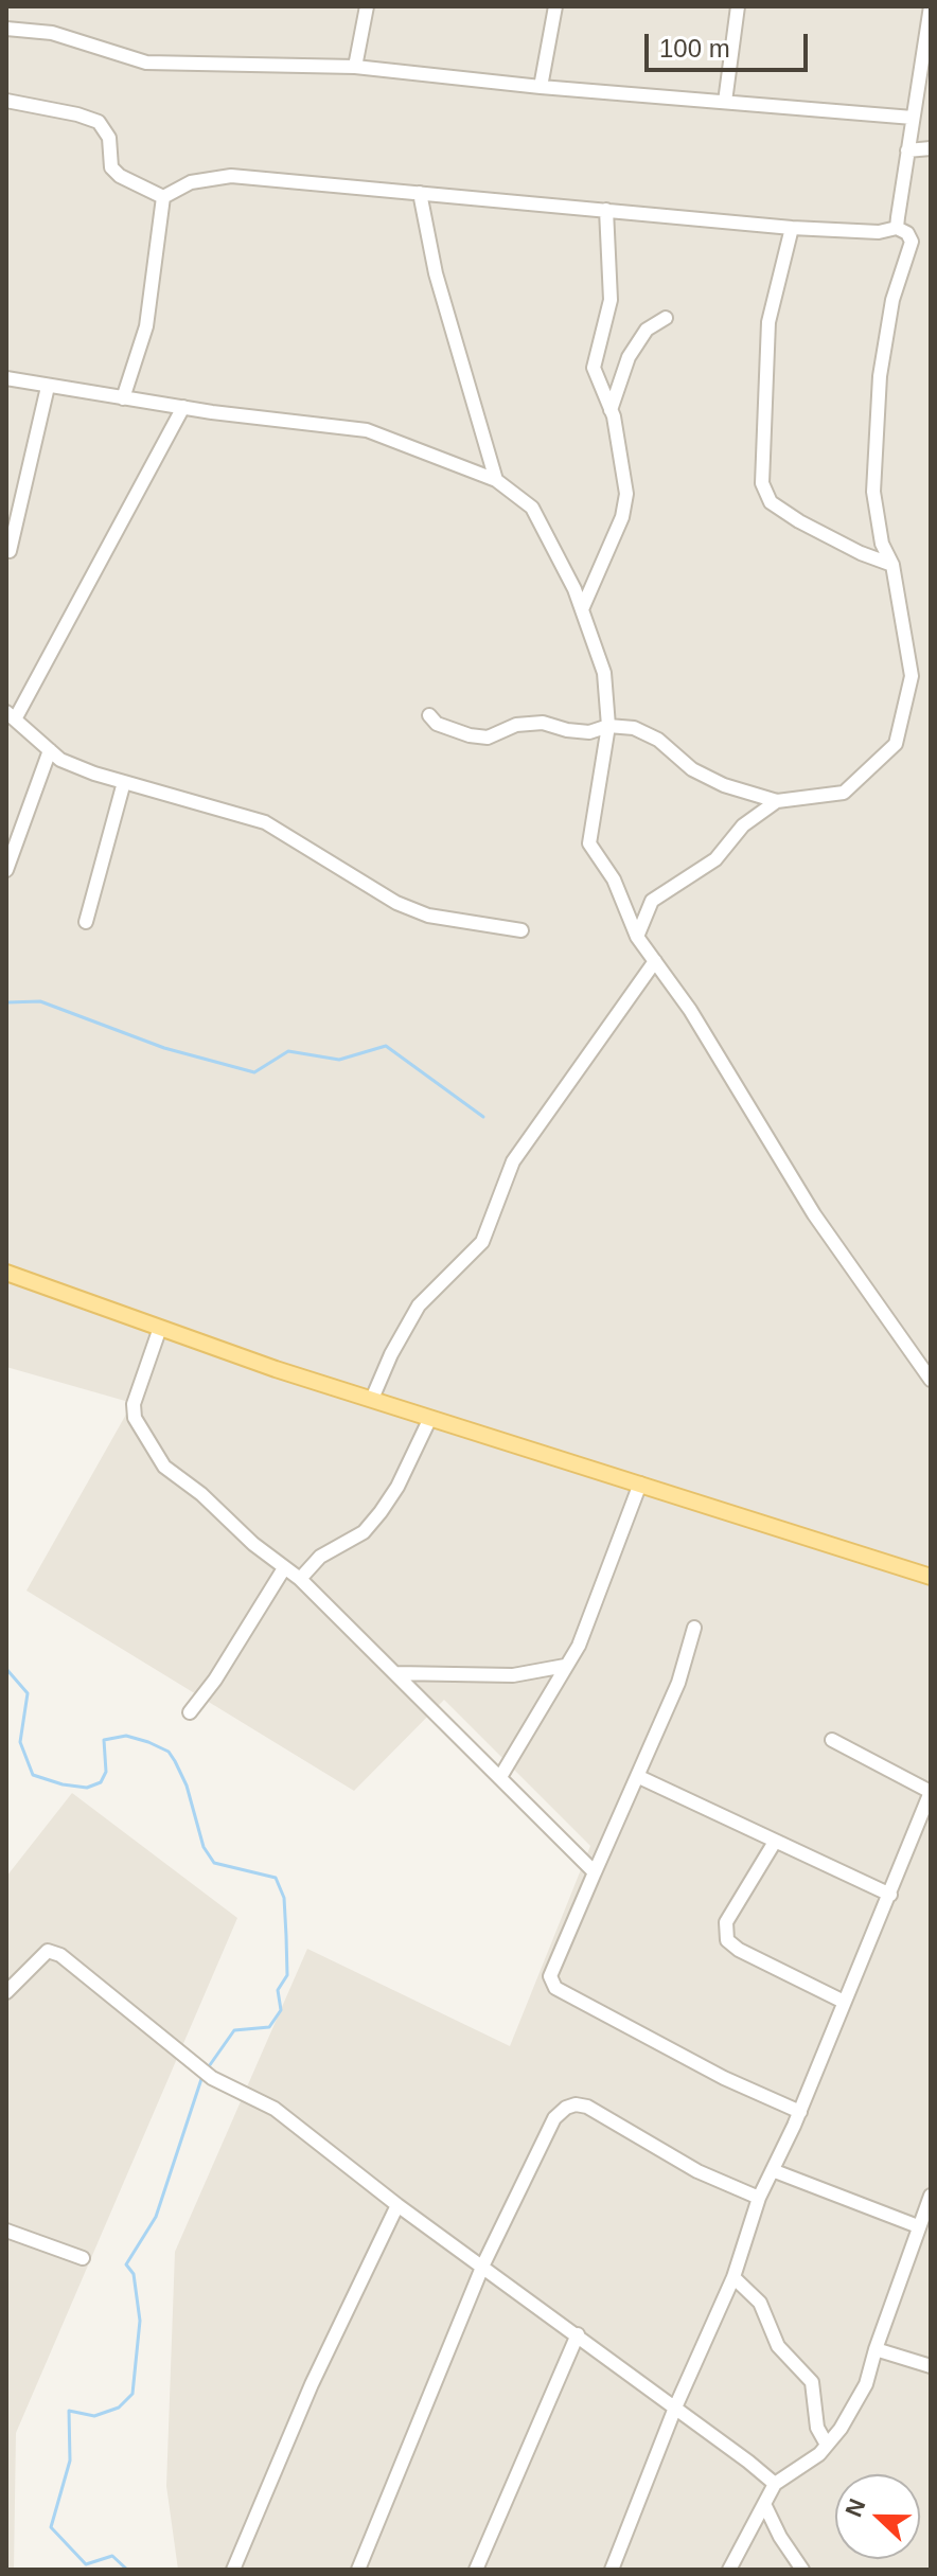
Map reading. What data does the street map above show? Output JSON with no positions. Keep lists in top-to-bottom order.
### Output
{
  "scale_bar": "100 m",
  "north": "left"
}
